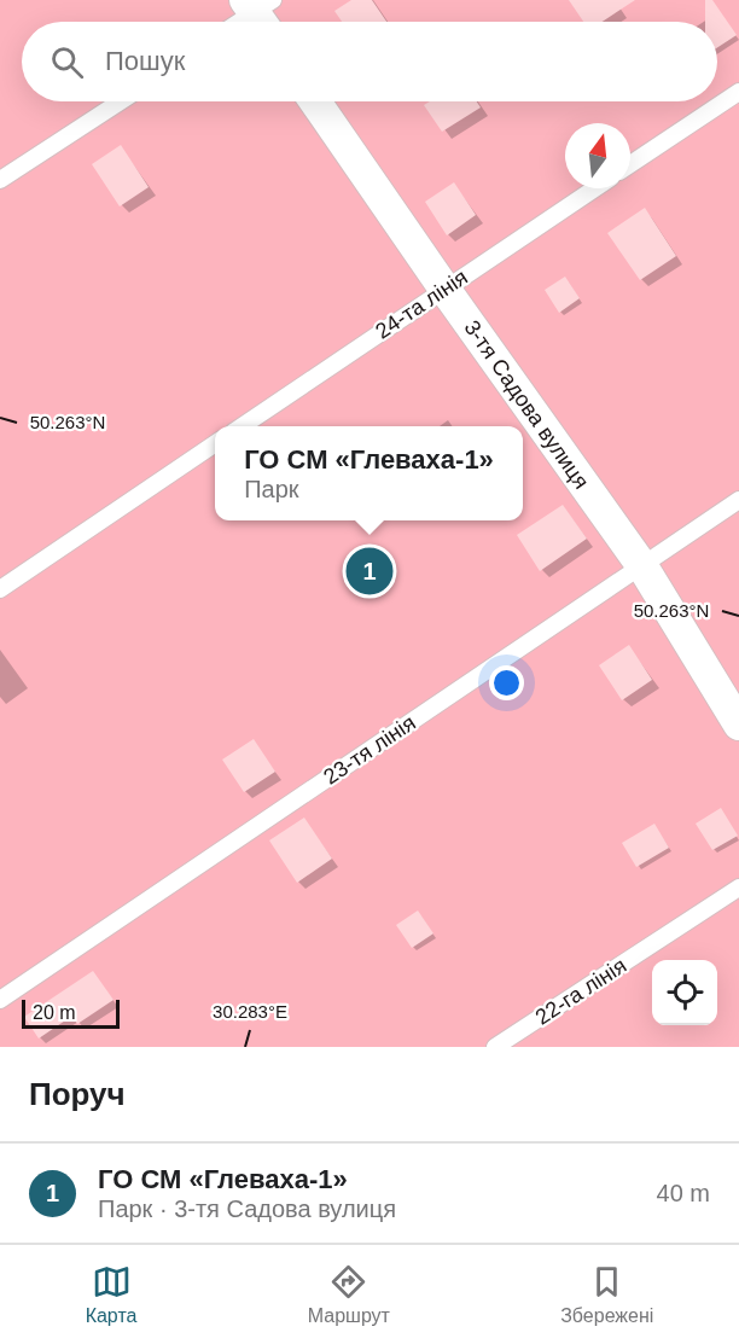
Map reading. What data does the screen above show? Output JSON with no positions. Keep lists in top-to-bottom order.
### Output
{
  "streets": {
    "street": ["3-тя Садова вулиця"],
    "lane": ["24-та лінія", "23-тя лінія", "22-га лінія"]
  },
  "crossings": [
    ["24-та лінія", "3-тя Садова вулиця"],
    ["3-тя Садова вулиця", "23-тя лінія"]
  ],
  "scale_bar": "20 m",
  "north": "top",
  "page": {
    "search": "Пошук",
    "popup": ["ГО СМ «Глеваха-1»", "Парк"],
    "pins": "1",
    "scale": "20 m",
    "heading": "Поруч",
    "list": [
      {
        "mark": "1",
        "name": "ГО СМ «Глеваха-1»",
        "note": "Парк · 3-тя Садова вулиця",
        "value": "40 m"
      }
    ],
    "nav": ["Карта", "Маршрут", "Збережені"]
  },
  "coordinates": ["50.263°N", "30.283°E"]
}
